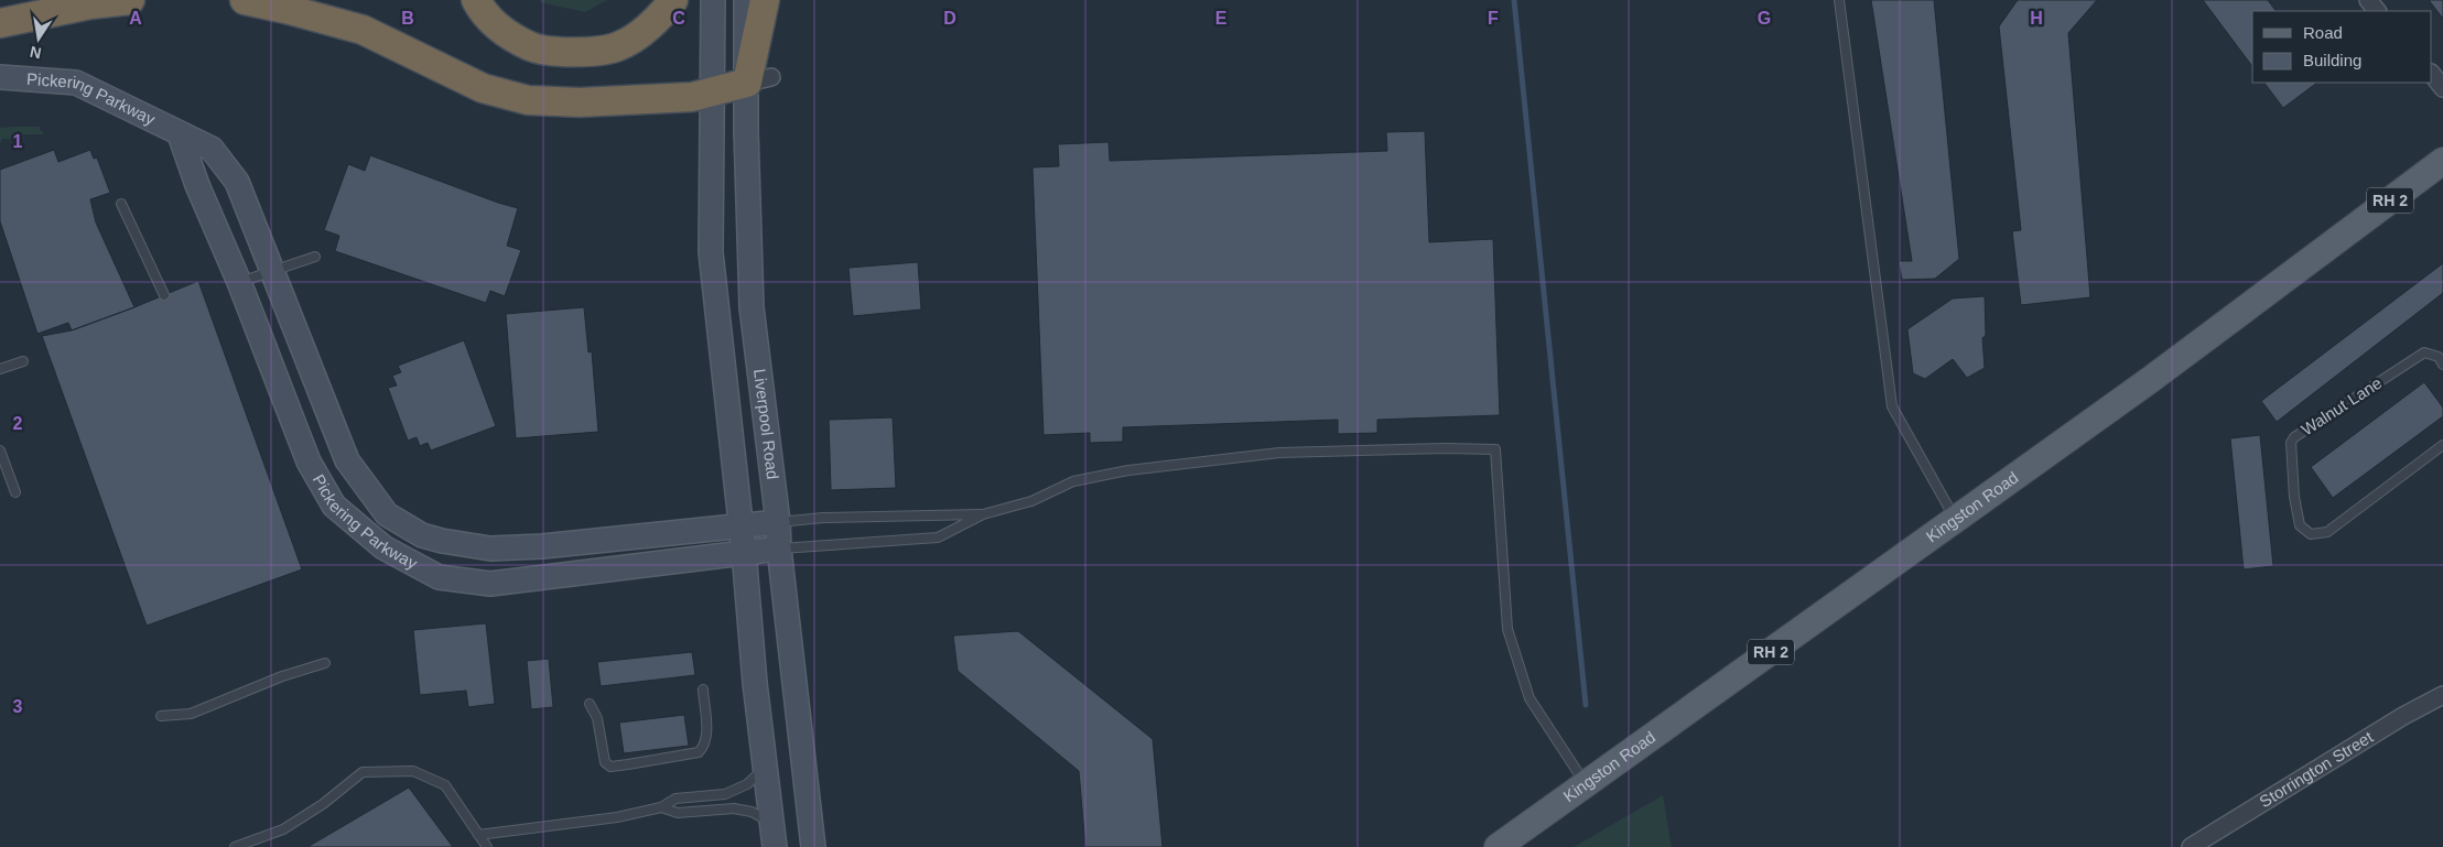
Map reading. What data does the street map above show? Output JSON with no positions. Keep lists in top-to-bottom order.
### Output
{
  "streets": {
    "main road": ["RH 2", "Kingston Road"],
    "street": ["Pickering Parkway", "Liverpool Road", "Storrington Street"],
    "lane": ["Walnut Lane"]
  },
  "crossings": [
    ["Pickering Parkway", "Liverpool Road"]
  ],
  "legend": ["Road", "Building"],
  "north": "bottom",
  "grid": {
    "columns": [
      "A",
      "B",
      "C",
      "D",
      "E",
      "F",
      "G",
      "H"
    ],
    "rows": ["1", "2", "3"]
  }
}
